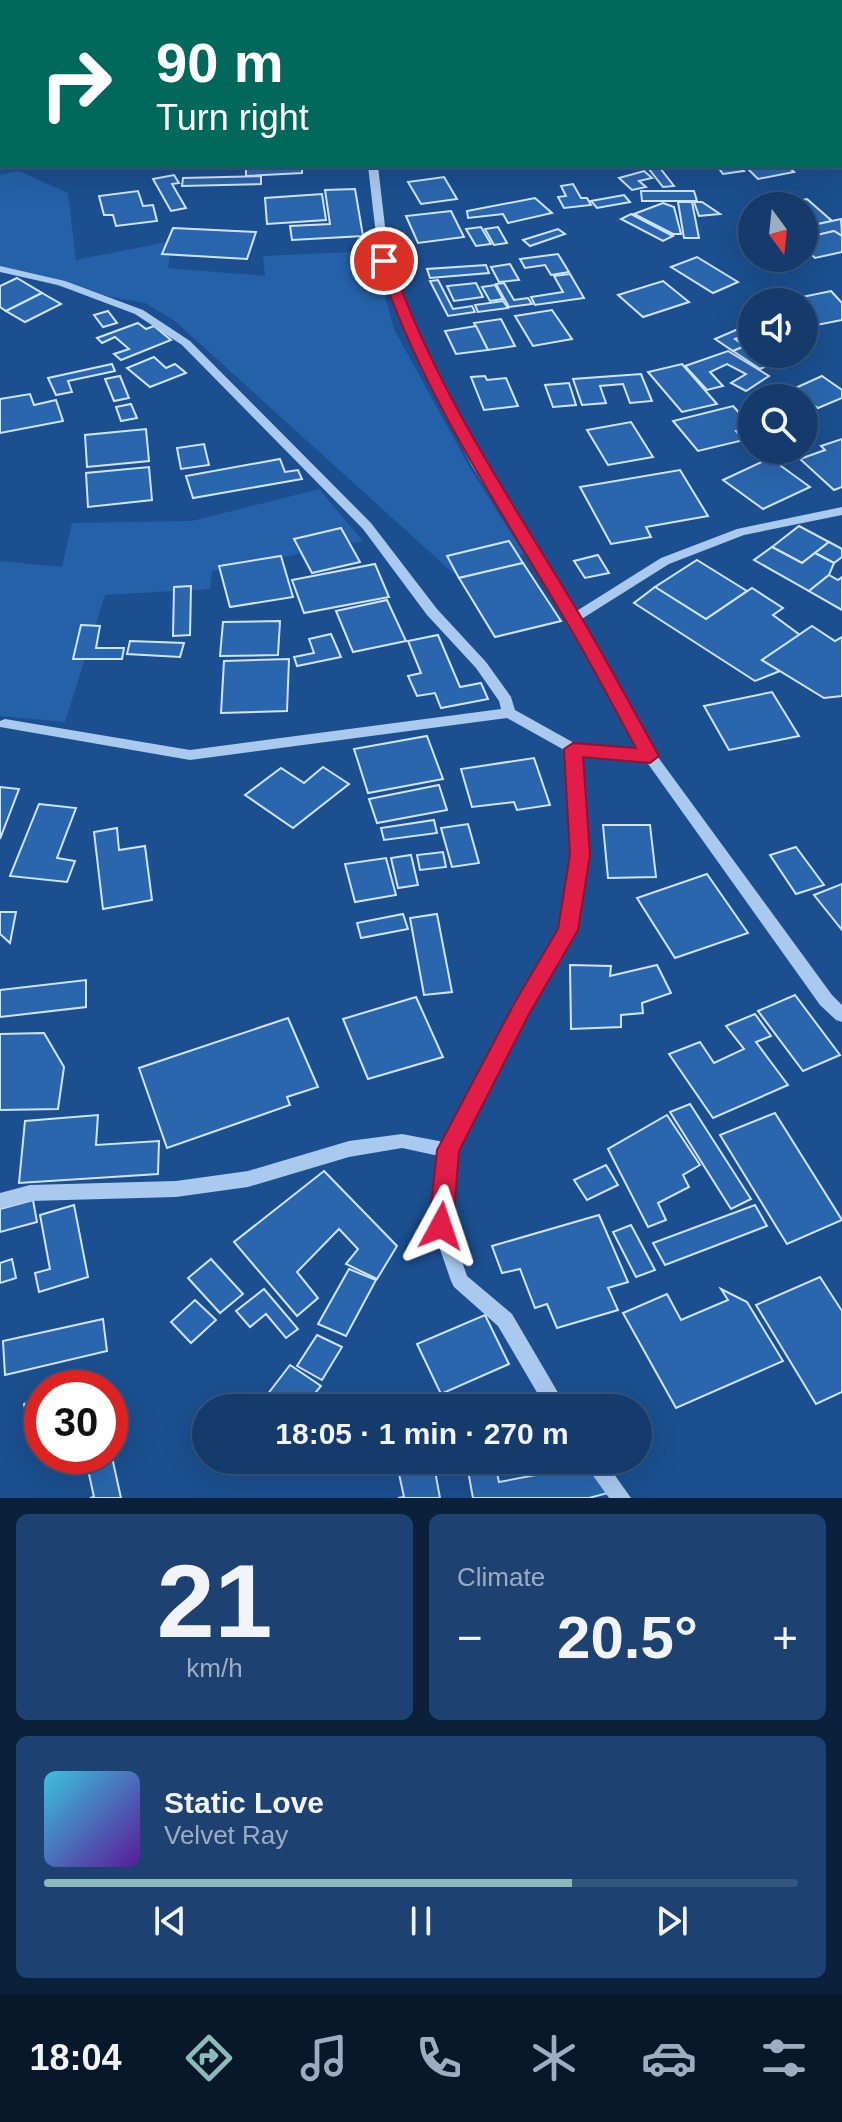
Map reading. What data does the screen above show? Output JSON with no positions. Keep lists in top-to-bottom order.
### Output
{
  "north": "bottom",
  "page": {
    "turn": ["90 m", "Turn right"],
    "limit": "30",
    "trip": "18:05 · 1 min · 270 m",
    "tile": [
      ["21", "km/h"],
      "Climate"
    ],
    "heat": ["−", "20.5°", "+"],
    "song": ["Static Love", "Velvet Ray"],
    "tabs": "18:04"
  }
}
